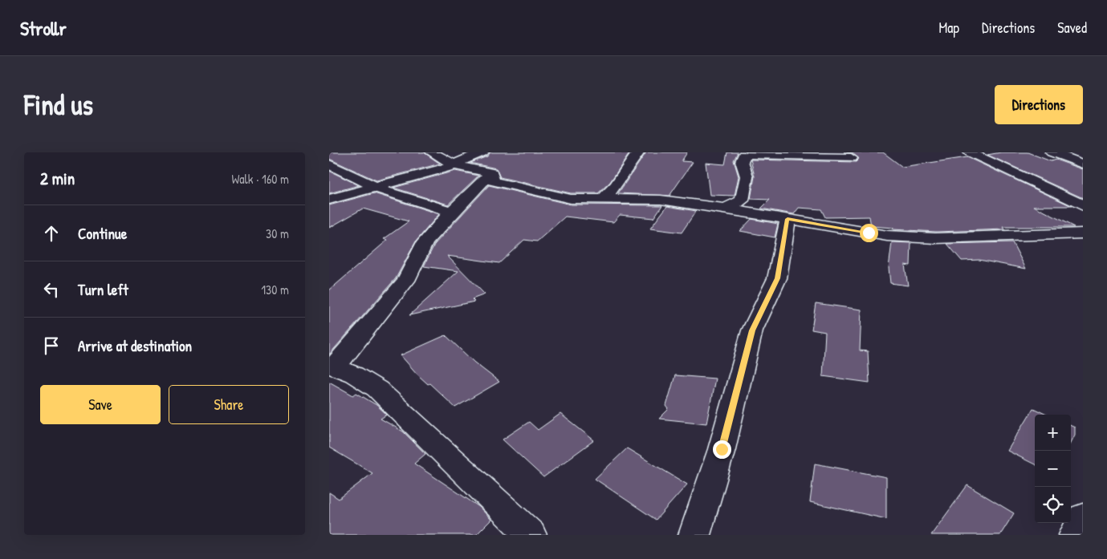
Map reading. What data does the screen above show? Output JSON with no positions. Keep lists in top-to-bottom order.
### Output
{
  "page": {
    "header": "Strollr",
    "nav": ["Map", "Directions", "Saved"],
    "buttons": [
      "Directions",
      ["Save", "Share"]
    ],
    "title": "Find us",
    "heading": ["2 min", "Walk · 160 m"],
    "list": [
      ["Continue", "30 m"],
      ["Turn left", "130 m"],
      "Arrive at destination"
    ],
    "map_buttons": ["+", "−"]
  }
}
